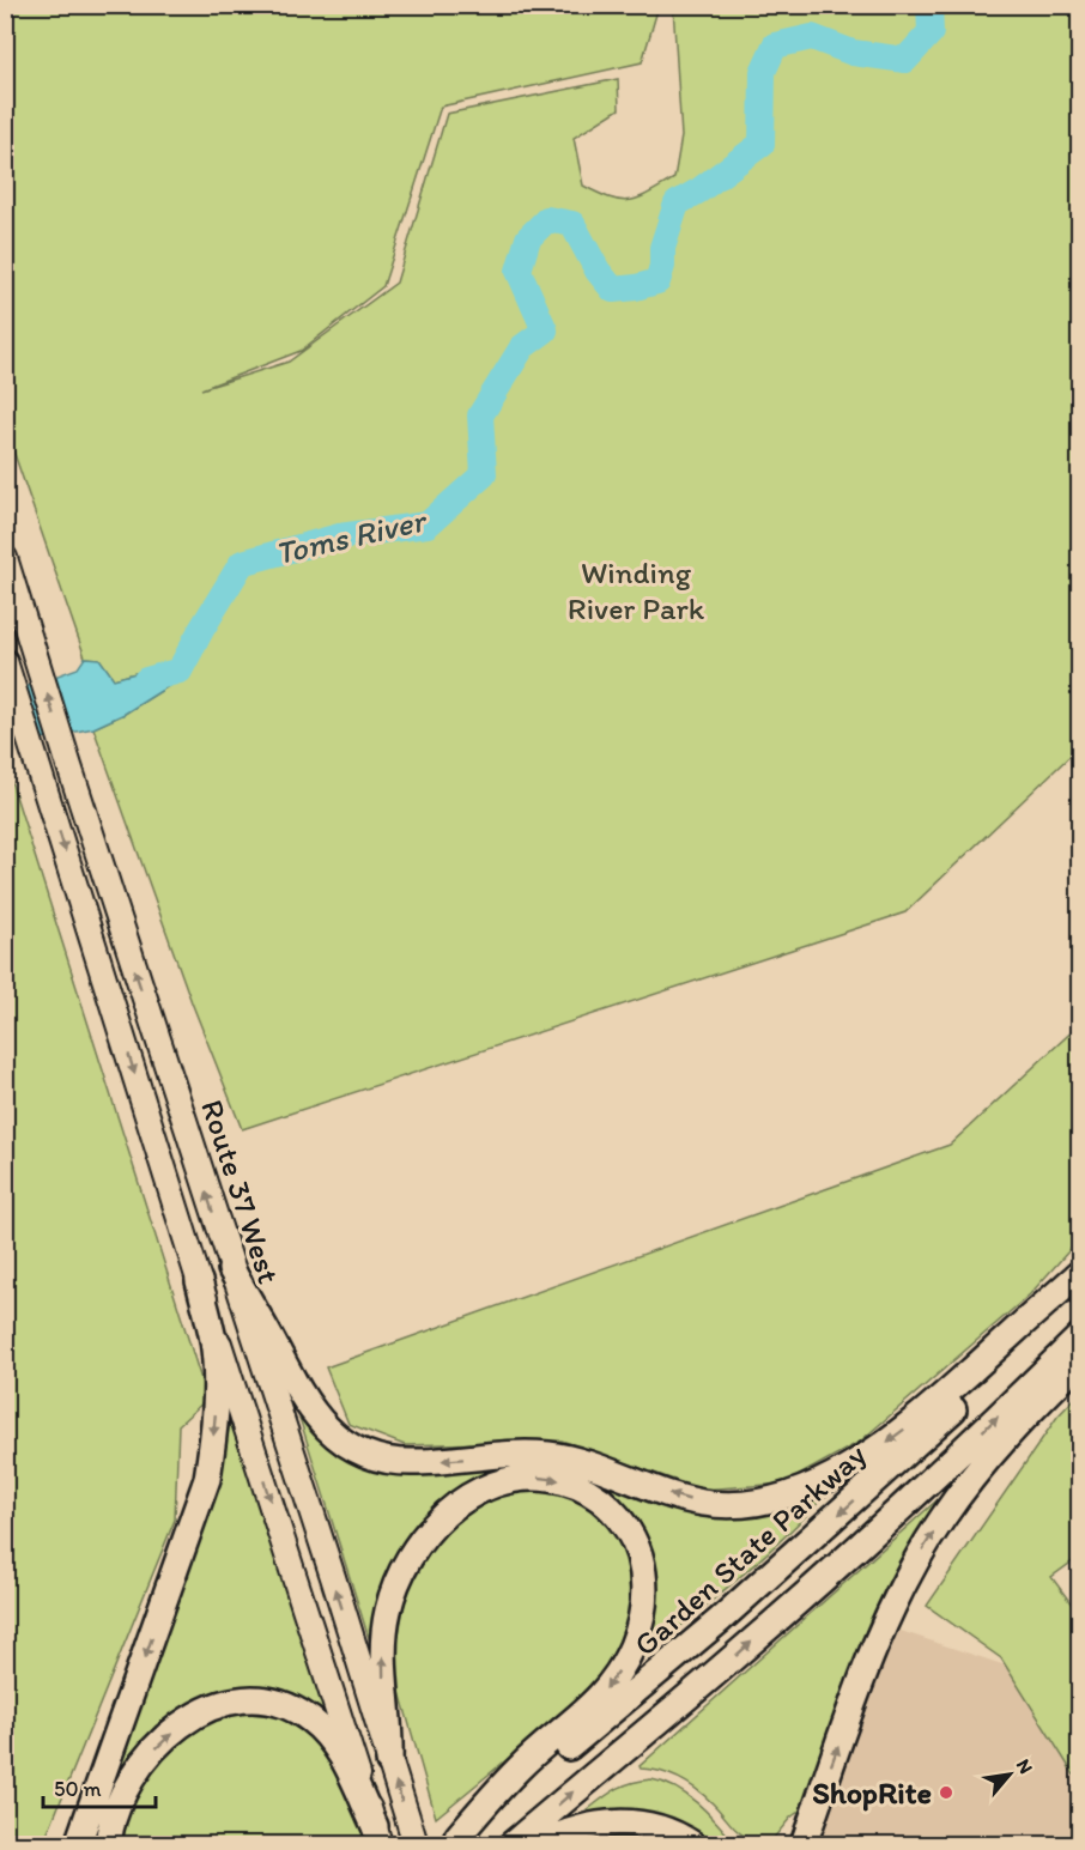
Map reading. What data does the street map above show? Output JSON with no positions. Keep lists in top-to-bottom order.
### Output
{
  "streets": {
    "highway": ["Route 37 West", "Garden State Parkway"]
  },
  "water": ["Toms River"],
  "parks": ["Winding River Park"],
  "places": ["ShopRite"],
  "scale_bar": "50 m",
  "north": "top right"
}
